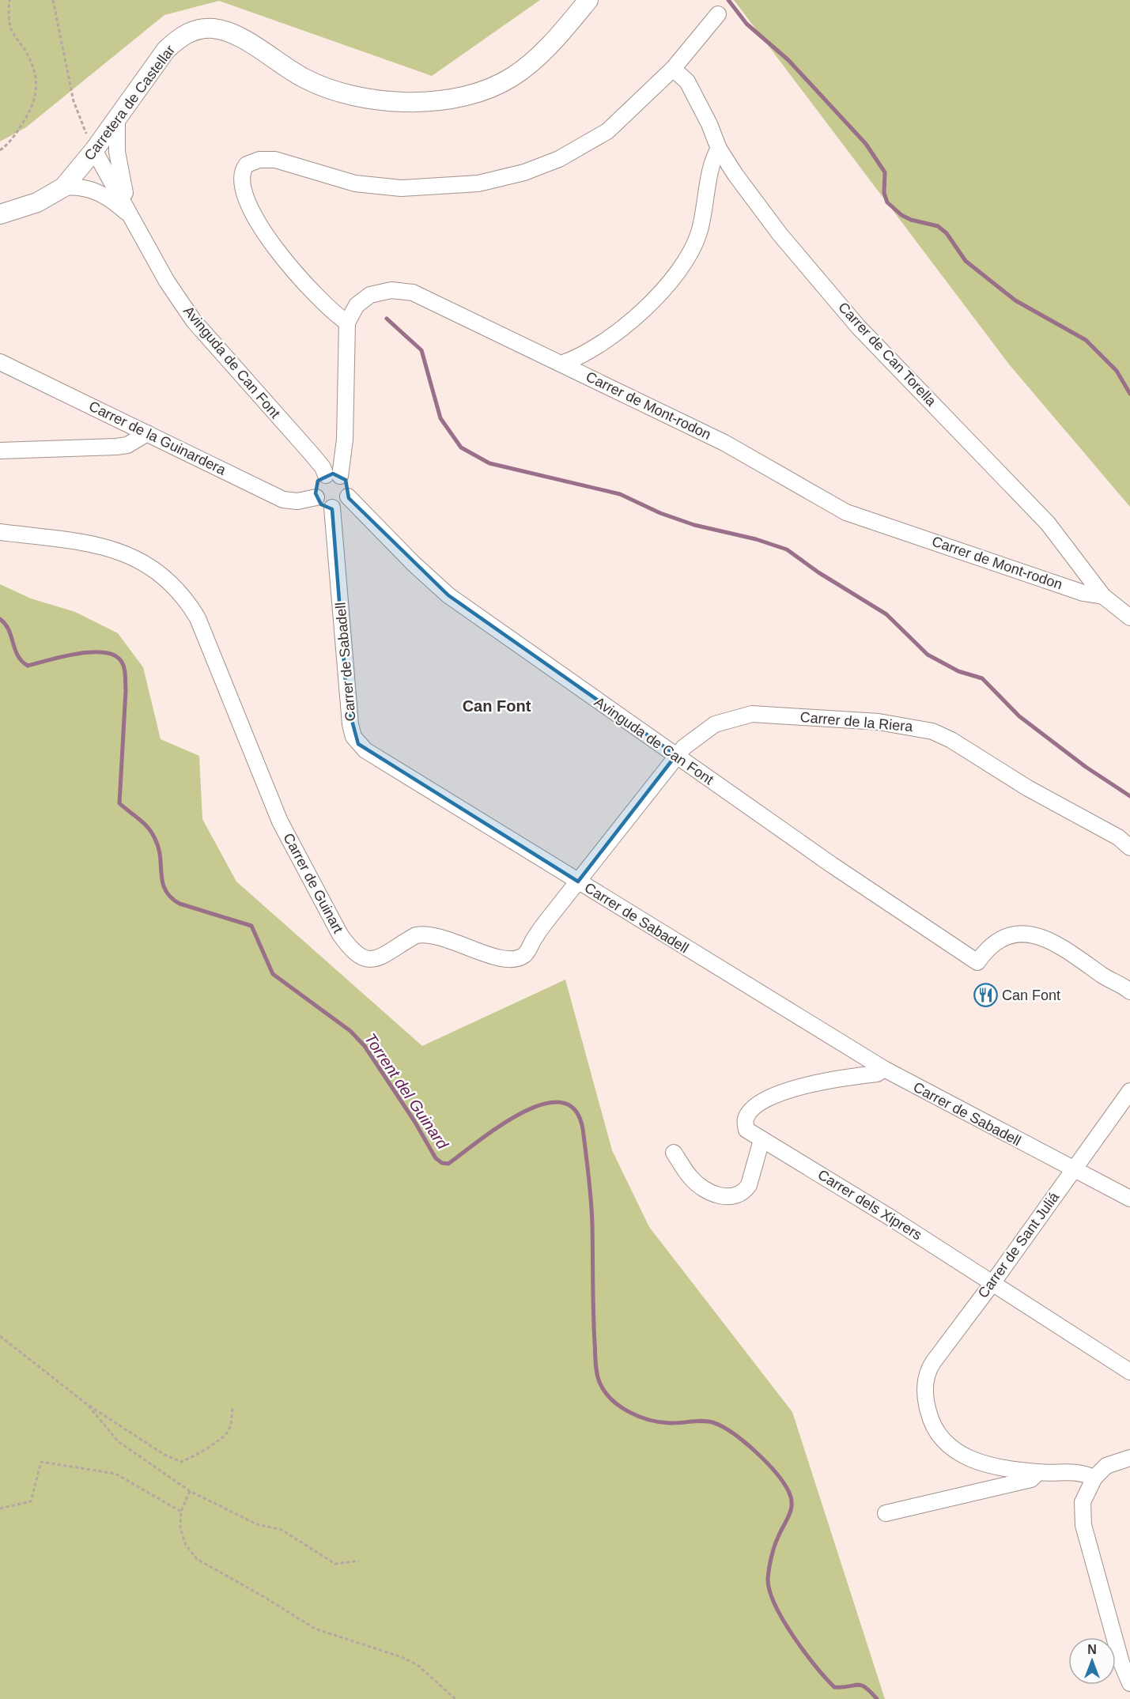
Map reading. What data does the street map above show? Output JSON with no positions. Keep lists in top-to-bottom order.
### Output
{
  "streets": {
    "street": [
      "Carretera de Castellar",
      "Carrer de Can Torella",
      "Avinguda de Can Font",
      "Carrer de Mont-rodon",
      "Carrer de la Guinardera",
      "Carrer de Sabadell",
      "Carrer de la Riera",
      "Carrer de Guinart",
      "Carrer dels Xiprers",
      "Carrer de Sant Juliá"
    ]
  },
  "crossings": [
    ["Carretera de Castellar", "Avinguda de Can Font"],
    ["Carrer de Can Torella", "Carrer de Mont-rodon"],
    ["Avinguda de Can Font", "Carrer de Mont-rodon"],
    ["Avinguda de Can Font", "Carrer de la Guinardera"],
    ["Avinguda de Can Font", "Carrer de Sabadell"],
    ["Avinguda de Can Font", "Carrer de la Riera"],
    ["Avinguda de Can Font", "Carrer de Guinart"],
    ["Carrer de Mont-rodon", "Carrer de la Guinardera"],
    ["Carrer de Mont-rodon", "Carrer de Sabadell"],
    ["Carrer de la Guinardera", "Carrer de Sabadell"],
    ["Carrer de Sabadell", "Carrer de Guinart"],
    ["Carrer de Sabadell", "Carrer dels Xiprers"],
    ["Carrer de Sabadell", "Carrer de Sant Juliá"],
    ["Carrer de la Riera", "Carrer de Guinart"],
    ["Carrer dels Xiprers", "Carrer de Sant Juliá"]
  ],
  "districts": ["Can Font"],
  "water": ["Torrent del Guinard"],
  "places": {
    "restaurant": ["Can Font"]
  },
  "north": "top"
}
